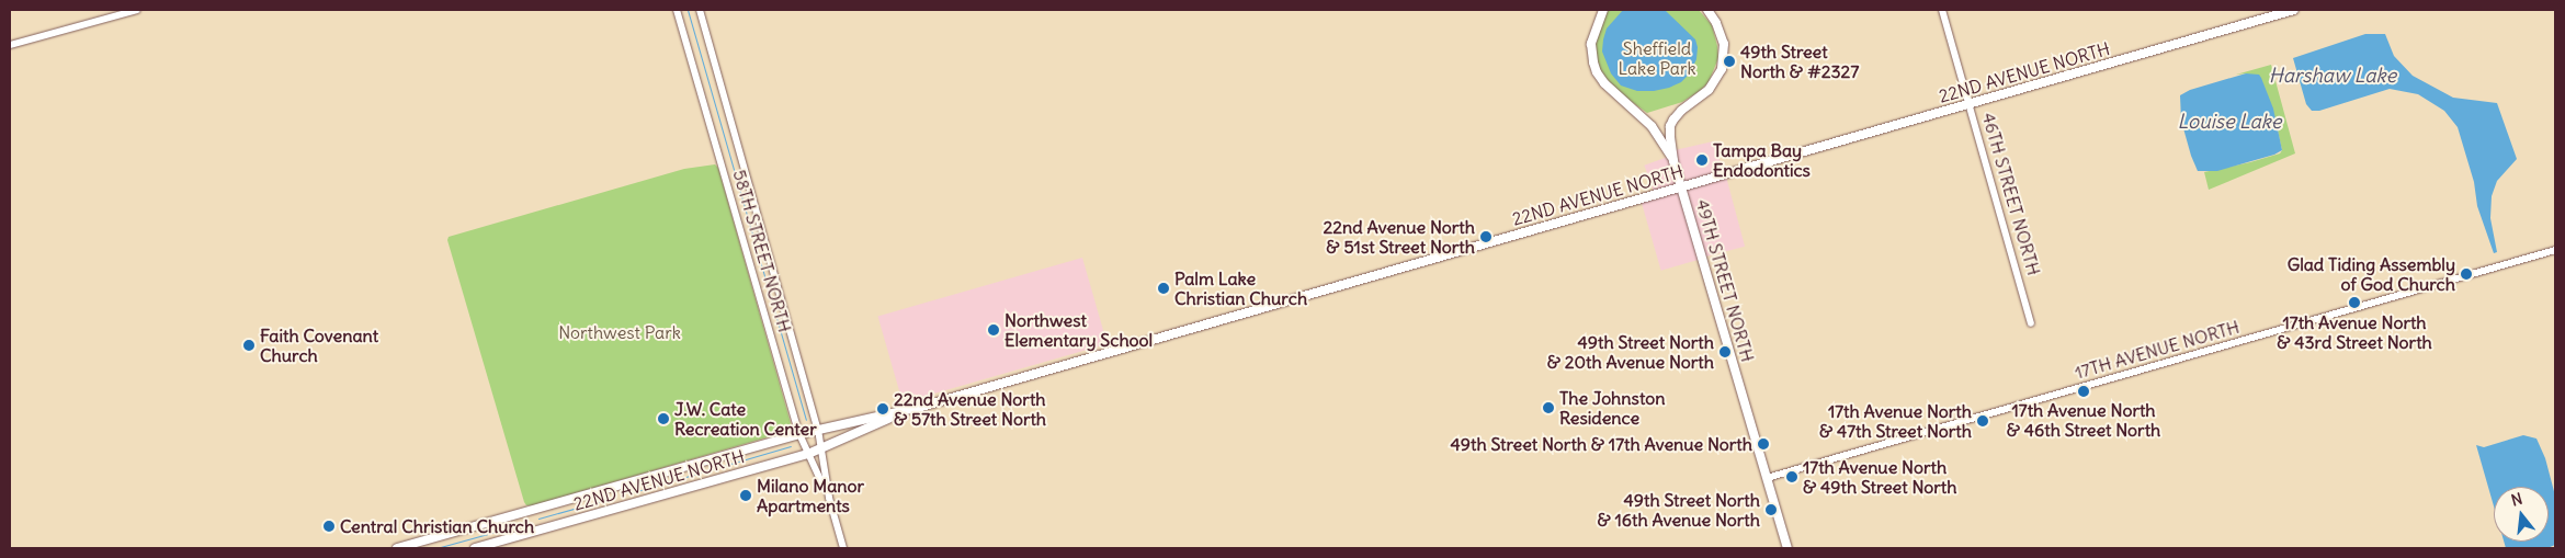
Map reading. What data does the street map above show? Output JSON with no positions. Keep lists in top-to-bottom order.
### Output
{
  "streets": {
    "main road": ["22ND AVENUE NORTH", "49TH STREET NORTH"],
    "street": ["46TH STREET NORTH", "58TH STREET NORTH", "17TH AVENUE NORTH"]
  },
  "crossings": [
    ["22ND AVENUE NORTH", "46TH STREET NORTH"],
    ["22ND AVENUE NORTH", "58TH STREET NORTH"],
    ["22ND AVENUE NORTH", "49TH STREET NORTH"],
    ["49TH STREET NORTH", "17TH AVENUE NORTH"]
  ],
  "water": ["Harshaw Lake", "Louise Lake"],
  "parks": ["Sheffield Lake Park", "Northwest Park"],
  "places": [
    "49th Street North & #2327",
    "Tampa Bay Endodontics",
    "22nd Avenue North & 51st Street North",
    "Glad Tiding Assembly of God Church",
    "Palm Lake Christian Church",
    "17th Avenue North & 43rd Street North",
    "Northwest Elementary School",
    "Faith Covenant Church",
    "49th Street North & 20th Avenue North",
    "17th Avenue North & 46th Street North",
    "The Johnston Residence",
    "22nd Avenue North & 57th Street North",
    "J.W. Cate Recreation Center",
    "17th Avenue North & 47th Street North",
    "49th Street North & 17th Avenue North",
    "17th Avenue North & 49th Street North",
    "Milano Manor Apartments",
    "49th Street North & 16th Avenue North",
    "Central Christian Church"
  ],
  "north": "top"
}
